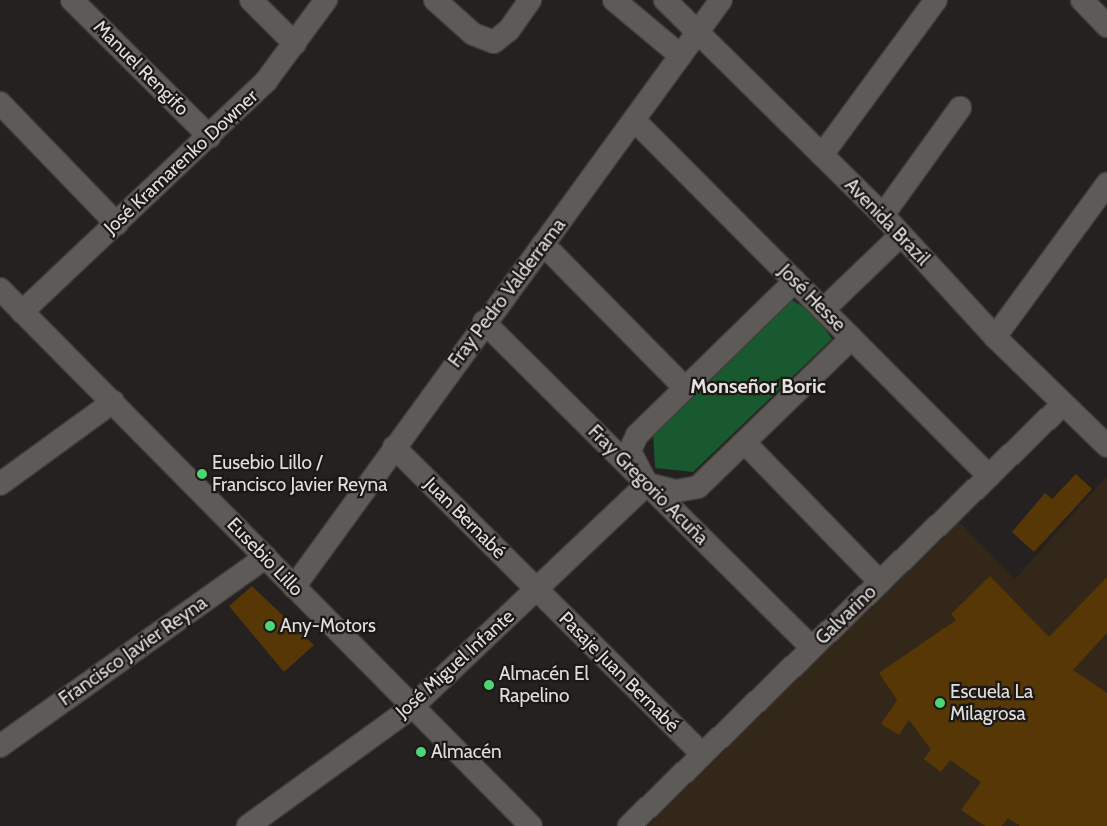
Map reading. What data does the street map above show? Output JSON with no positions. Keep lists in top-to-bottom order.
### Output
{
  "streets": {
    "street": [
      "Manuel Rengifo",
      "José Kramarenko Downer",
      "Avenida Brazil",
      "Fray Pedro Valderrama",
      "José Hesse",
      "Fray Gregorio Acuña",
      "Juan Bernabé",
      "Eusebio Lillo",
      "Galvarino",
      "Francisco Javier Reyna",
      "José Miguel Infante",
      "Pasaje Juan Bernabé"
    ]
  },
  "crossings": [
    ["Manuel Rengifo", "José Kramarenko Downer"],
    ["José Kramarenko Downer", "Eusebio Lillo"],
    ["Avenida Brazil", "Fray Pedro Valderrama"],
    ["Avenida Brazil", "Galvarino"],
    ["Fray Pedro Valderrama", "José Hesse"],
    ["Fray Pedro Valderrama", "Fray Gregorio Acuña"],
    ["Fray Pedro Valderrama", "Juan Bernabé"],
    ["Fray Pedro Valderrama", "Eusebio Lillo"],
    ["José Hesse", "Galvarino"],
    ["Fray Gregorio Acuña", "Galvarino"],
    ["Fray Gregorio Acuña", "José Miguel Infante"],
    ["Juan Bernabé", "José Miguel Infante"],
    ["Juan Bernabé", "Pasaje Juan Bernabé"],
    ["Eusebio Lillo", "Francisco Javier Reyna"],
    ["Eusebio Lillo", "José Miguel Infante"],
    ["Galvarino", "Pasaje Juan Bernabé"],
    ["José Miguel Infante", "Pasaje Juan Bernabé"]
  ],
  "districts": ["Monseñor Boric"],
  "places": [
    "Eusebio Lillo / Francisco Javier Reyna",
    "Any-Motors",
    "Almacén El Rapelino",
    "Escuela La Milagrosa",
    "Almacén"
  ]
}
